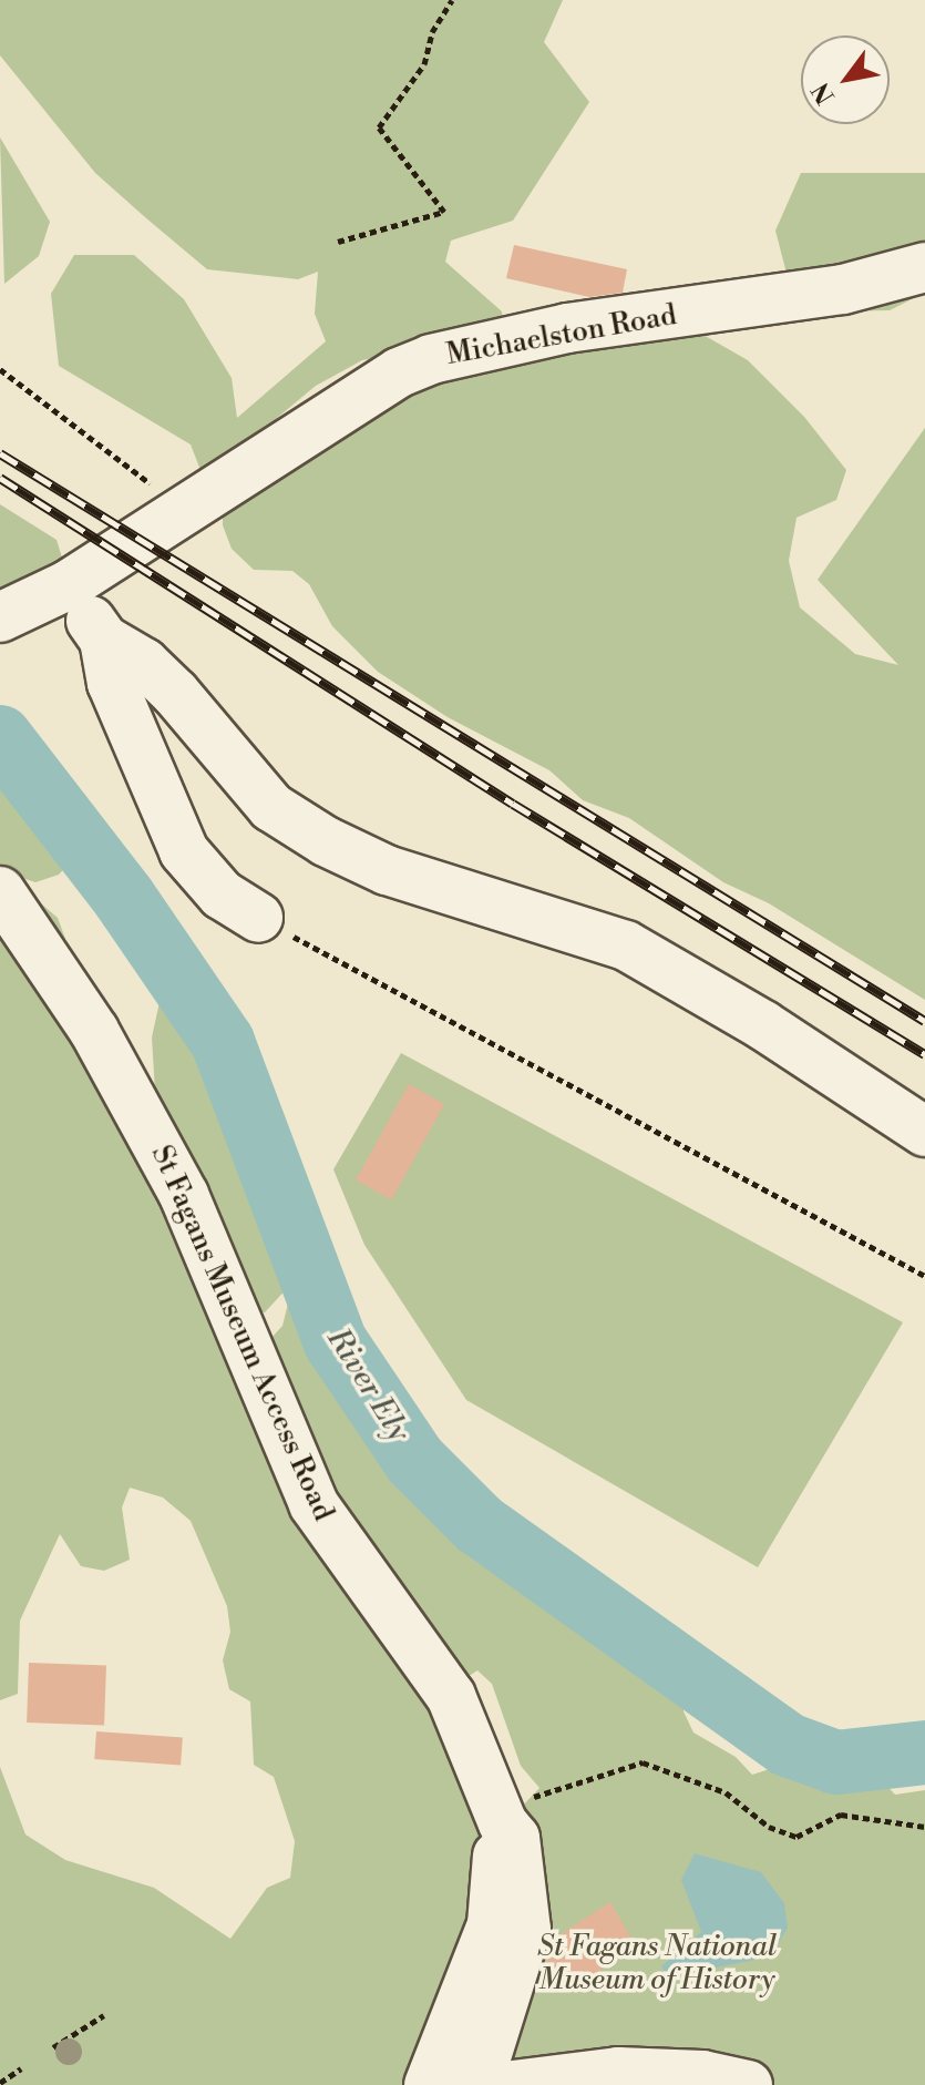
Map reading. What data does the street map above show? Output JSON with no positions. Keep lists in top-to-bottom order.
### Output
{
  "streets": {
    "street": ["Michaelston Road", "St Fagans Museum Access Road"]
  },
  "water": ["River Ely"],
  "parks": ["St Fagans National Museum of History"],
  "north": "bottom left"
}
